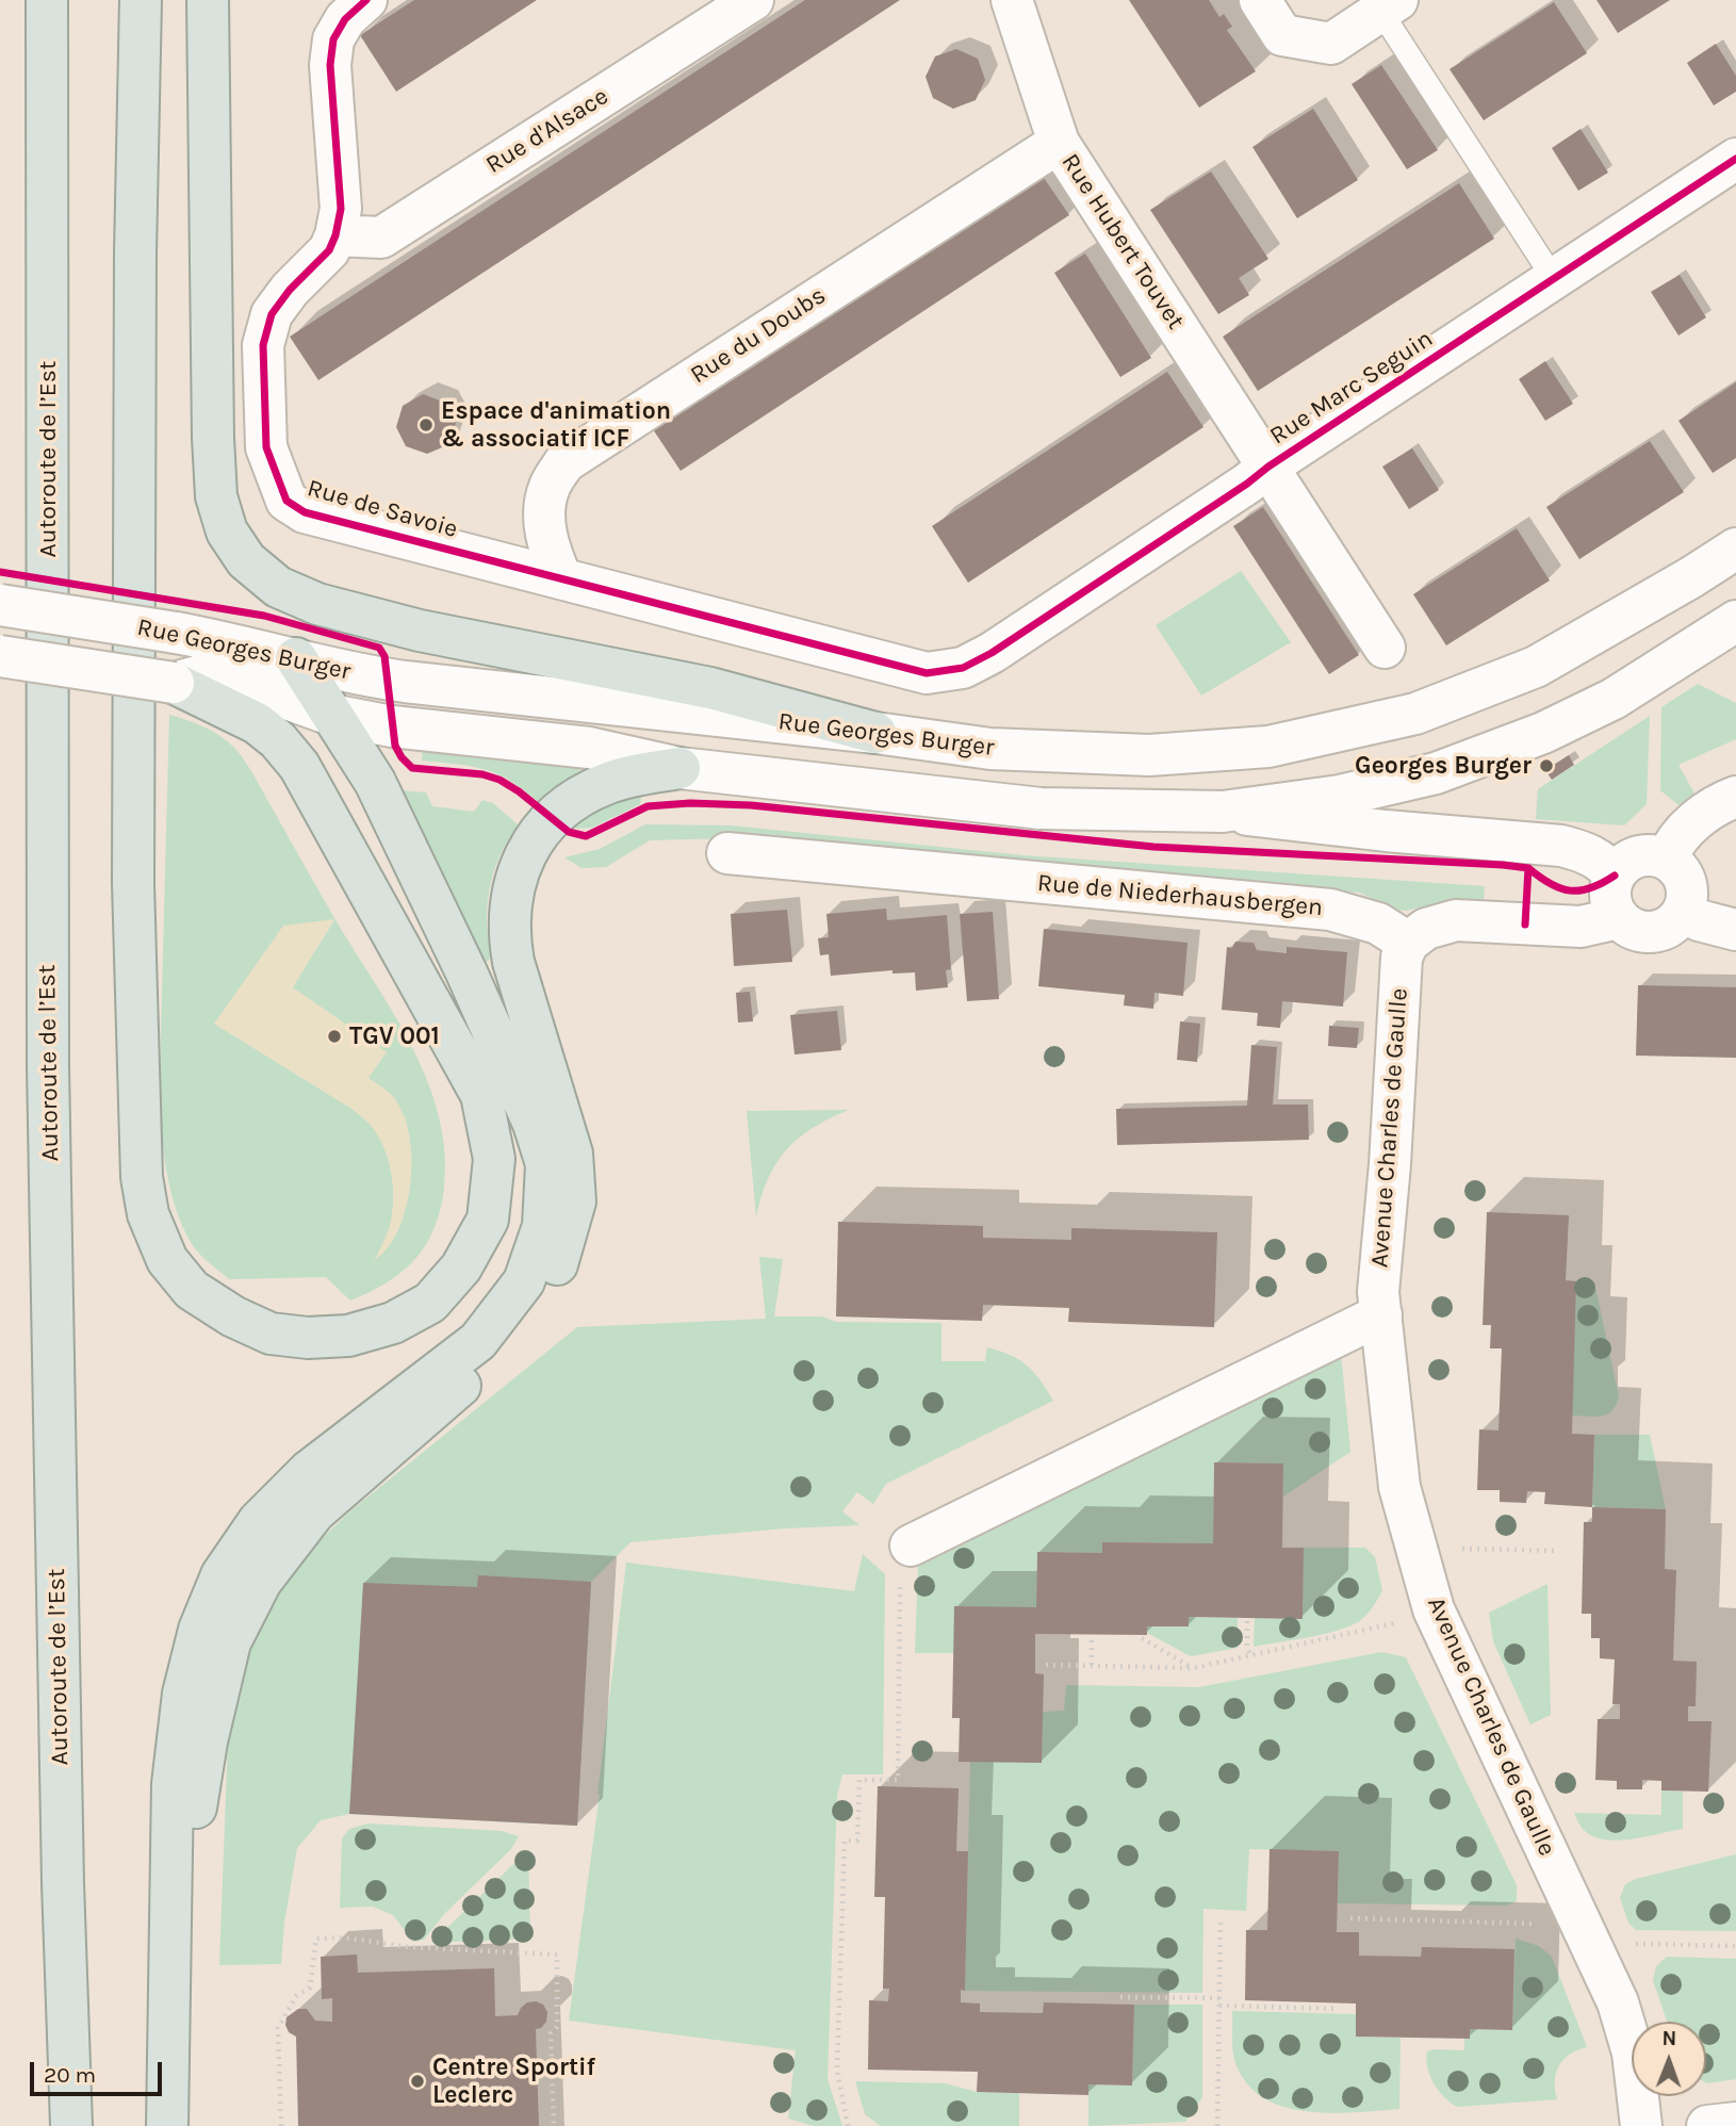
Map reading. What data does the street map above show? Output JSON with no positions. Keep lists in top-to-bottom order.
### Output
{
  "streets": {
    "highway": ["Autoroute de l’Est"],
    "street": [
      "Rue d'Alsace",
      "Rue Hubert Touvet",
      "Rue du Doubs",
      "Rue Marc Seguin",
      "Rue de Savoie",
      "Rue Georges Burger",
      "Rue de Niederhausbergen",
      "Avenue Charles de Gaulle"
    ]
  },
  "crossings": [
    ["Rue d'Alsace", "Rue de Savoie"],
    ["Rue Hubert Touvet", "Rue du Doubs"],
    ["Rue Hubert Touvet", "Rue Marc Seguin"],
    ["Rue du Doubs", "Rue de Savoie"],
    ["Rue Marc Seguin", "Rue de Savoie"],
    ["Rue de Niederhausbergen", "Avenue Charles de Gaulle"]
  ],
  "places": [
    "Espace d'animation & associatif ICF",
    "Georges Burger",
    "TGV 001",
    "Centre Sportif Leclerc"
  ],
  "scale_bar": "20 m",
  "north": "top"
}
